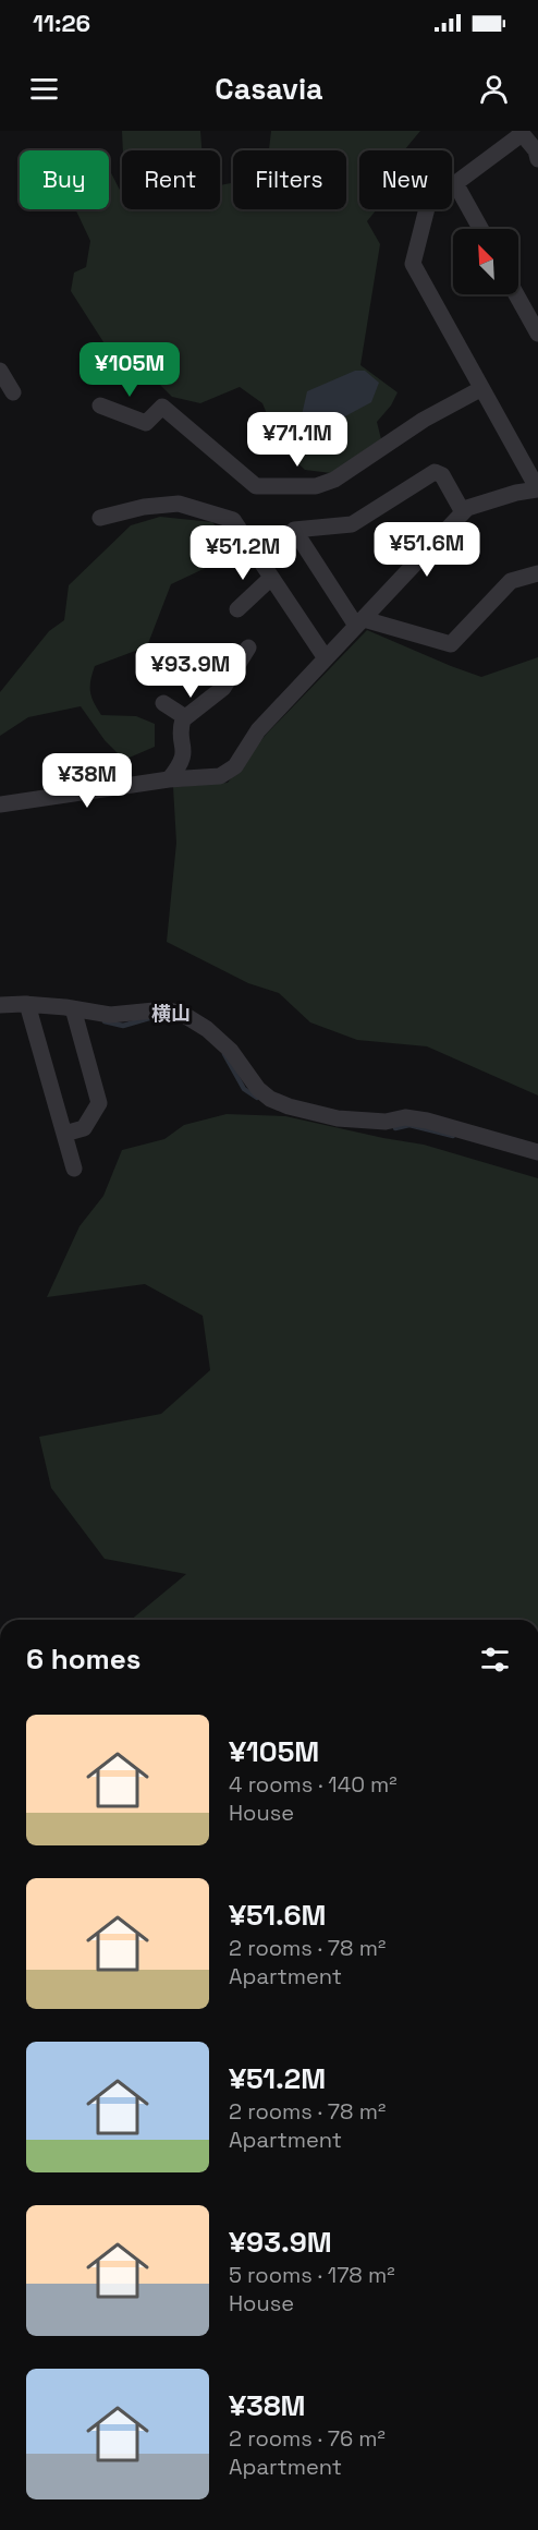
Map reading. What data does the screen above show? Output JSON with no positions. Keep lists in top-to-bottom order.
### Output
{
  "districts": ["横山"],
  "north": "top left",
  "page": {
    "status": "11:26",
    "header": "Casavia",
    "chip": [
      "Buy",
      "Rent",
      "Filters",
      "New"
    ],
    "price": [
      "¥105M",
      "¥71.1M",
      "¥51.6M",
      "¥51.2M",
      "¥93.9M",
      "¥38M"
    ],
    "heading": "6 homes",
    "list": [
      {
        "name": "¥105M",
        "note": "4 rooms · 140 m² · House"
      },
      {
        "name": "¥51.6M",
        "note": "2 rooms · 78 m² · Apartment"
      },
      {
        "name": "¥51.2M",
        "note": "2 rooms · 78 m² · Apartment"
      },
      {
        "name": "¥93.9M",
        "note": "5 rooms · 178 m² · House"
      },
      {
        "name": "¥38M",
        "note": "2 rooms · 76 m² · Apartment"
      }
    ]
  }
}
